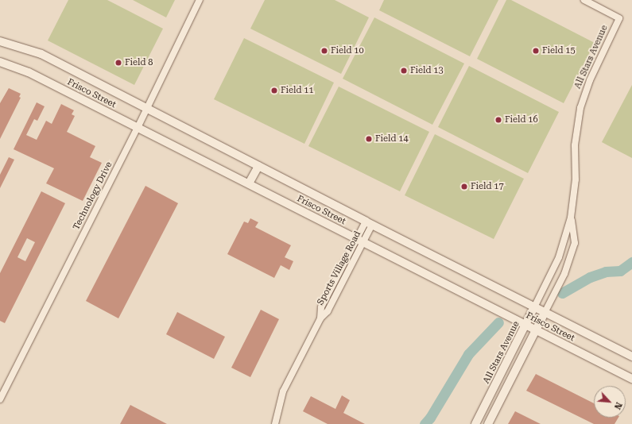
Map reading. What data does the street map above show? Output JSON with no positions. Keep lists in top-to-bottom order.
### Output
{
  "streets": {
    "street": [
      "All Stars Avenue",
      "Frisco Street",
      "Technology Drive",
      "Sports Village Road"
    ]
  },
  "crossings": [
    ["All Stars Avenue", "Frisco Street"],
    ["Frisco Street", "Technology Drive"],
    ["Frisco Street", "Sports Village Road"]
  ],
  "places": [
    "Field 10",
    "Field 15",
    "Field 8",
    "Field 13",
    "Field 11",
    "Field 16",
    "Field 14",
    "Field 17"
  ],
  "north": "bottom right"
}
